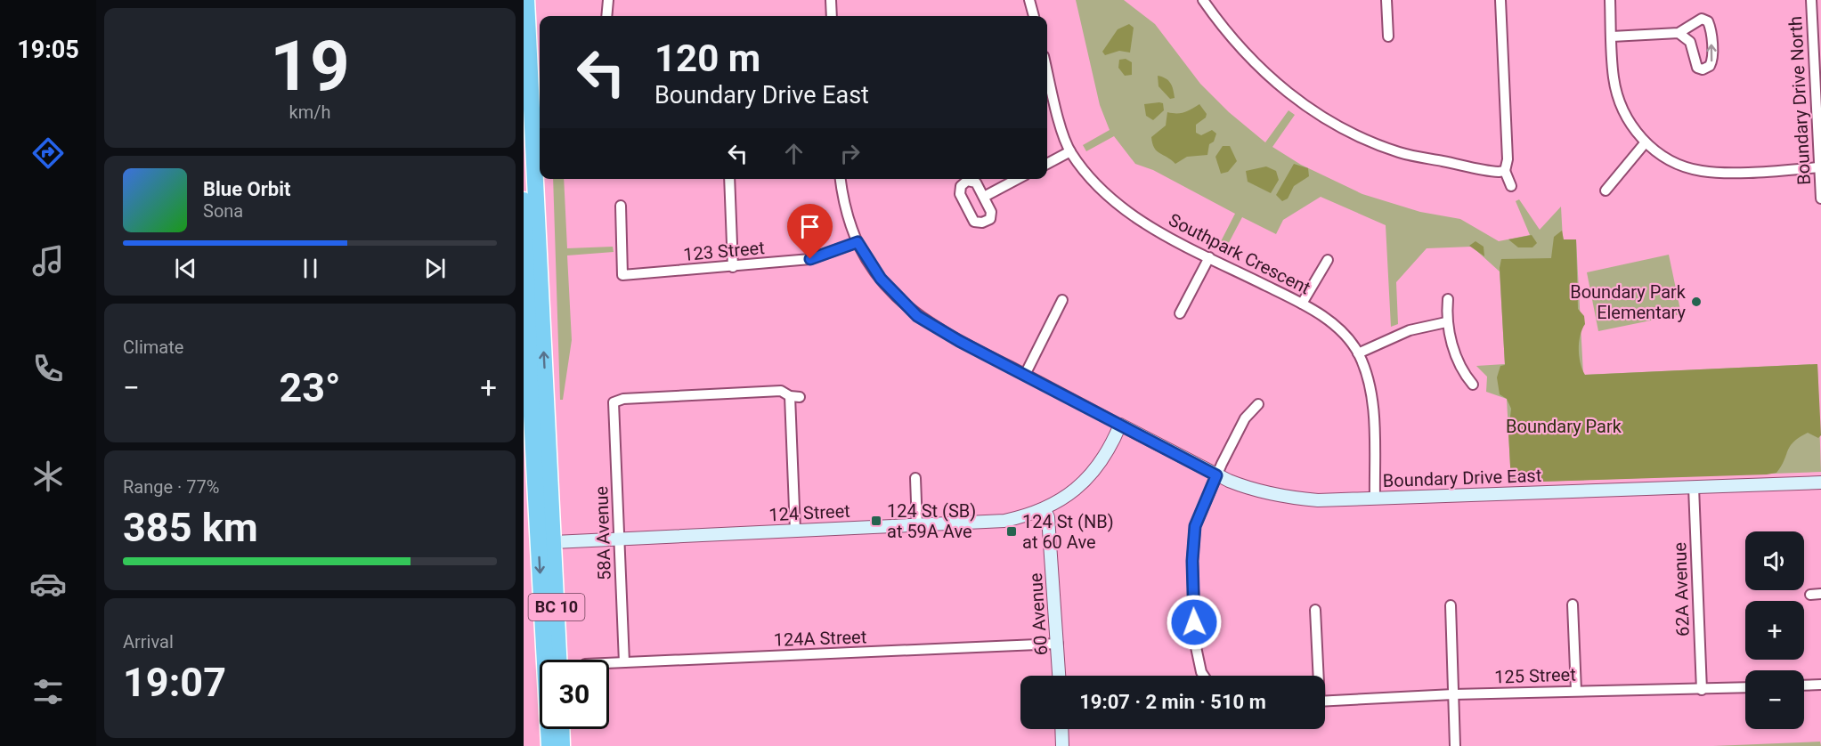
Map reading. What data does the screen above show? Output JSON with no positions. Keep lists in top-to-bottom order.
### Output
{
  "streets": {
    "highway": ["BC 10"],
    "street": [
      "Boundary Drive North",
      "123 Street",
      "Southpark Crescent",
      "Boundary Drive East",
      "124 Street",
      "58A Avenue",
      "62A Avenue",
      "60 Avenue",
      "124A Street",
      "125 Street"
    ]
  },
  "crossings": [
    ["Southpark Crescent", "Boundary Drive East"],
    ["Boundary Drive East", "124 Street"],
    ["Boundary Drive East", "62A Avenue"],
    ["124 Street", "58A Avenue"],
    ["124 Street", "BC 10"],
    ["124 Street", "60 Avenue"],
    ["58A Avenue", "124A Street"],
    ["62A Avenue", "125 Street"],
    ["60 Avenue", "124A Street"]
  ],
  "parks": ["Boundary Park"],
  "places": {
    "other": ["Boundary Park Elementary"],
    "transit": ["124 St (SB) at 59A Ave", "124 St (NB) at 60 Ave"]
  },
  "page": {
    "tabs": "19:05",
    "tile": [
      ["19", "km/h"],
      "Climate",
      ["Range · 77%", "385 km"],
      ["Arrival", "19:07"]
    ],
    "turn": ["120 m", "Boundary Drive East"],
    "song": ["Blue Orbit", "Sona"],
    "heat": ["−", "23°", "+"],
    "map_buttons": ["+", "−"],
    "limit": "30",
    "trip": "19:07 · 2 min · 510 m"
  }
}
